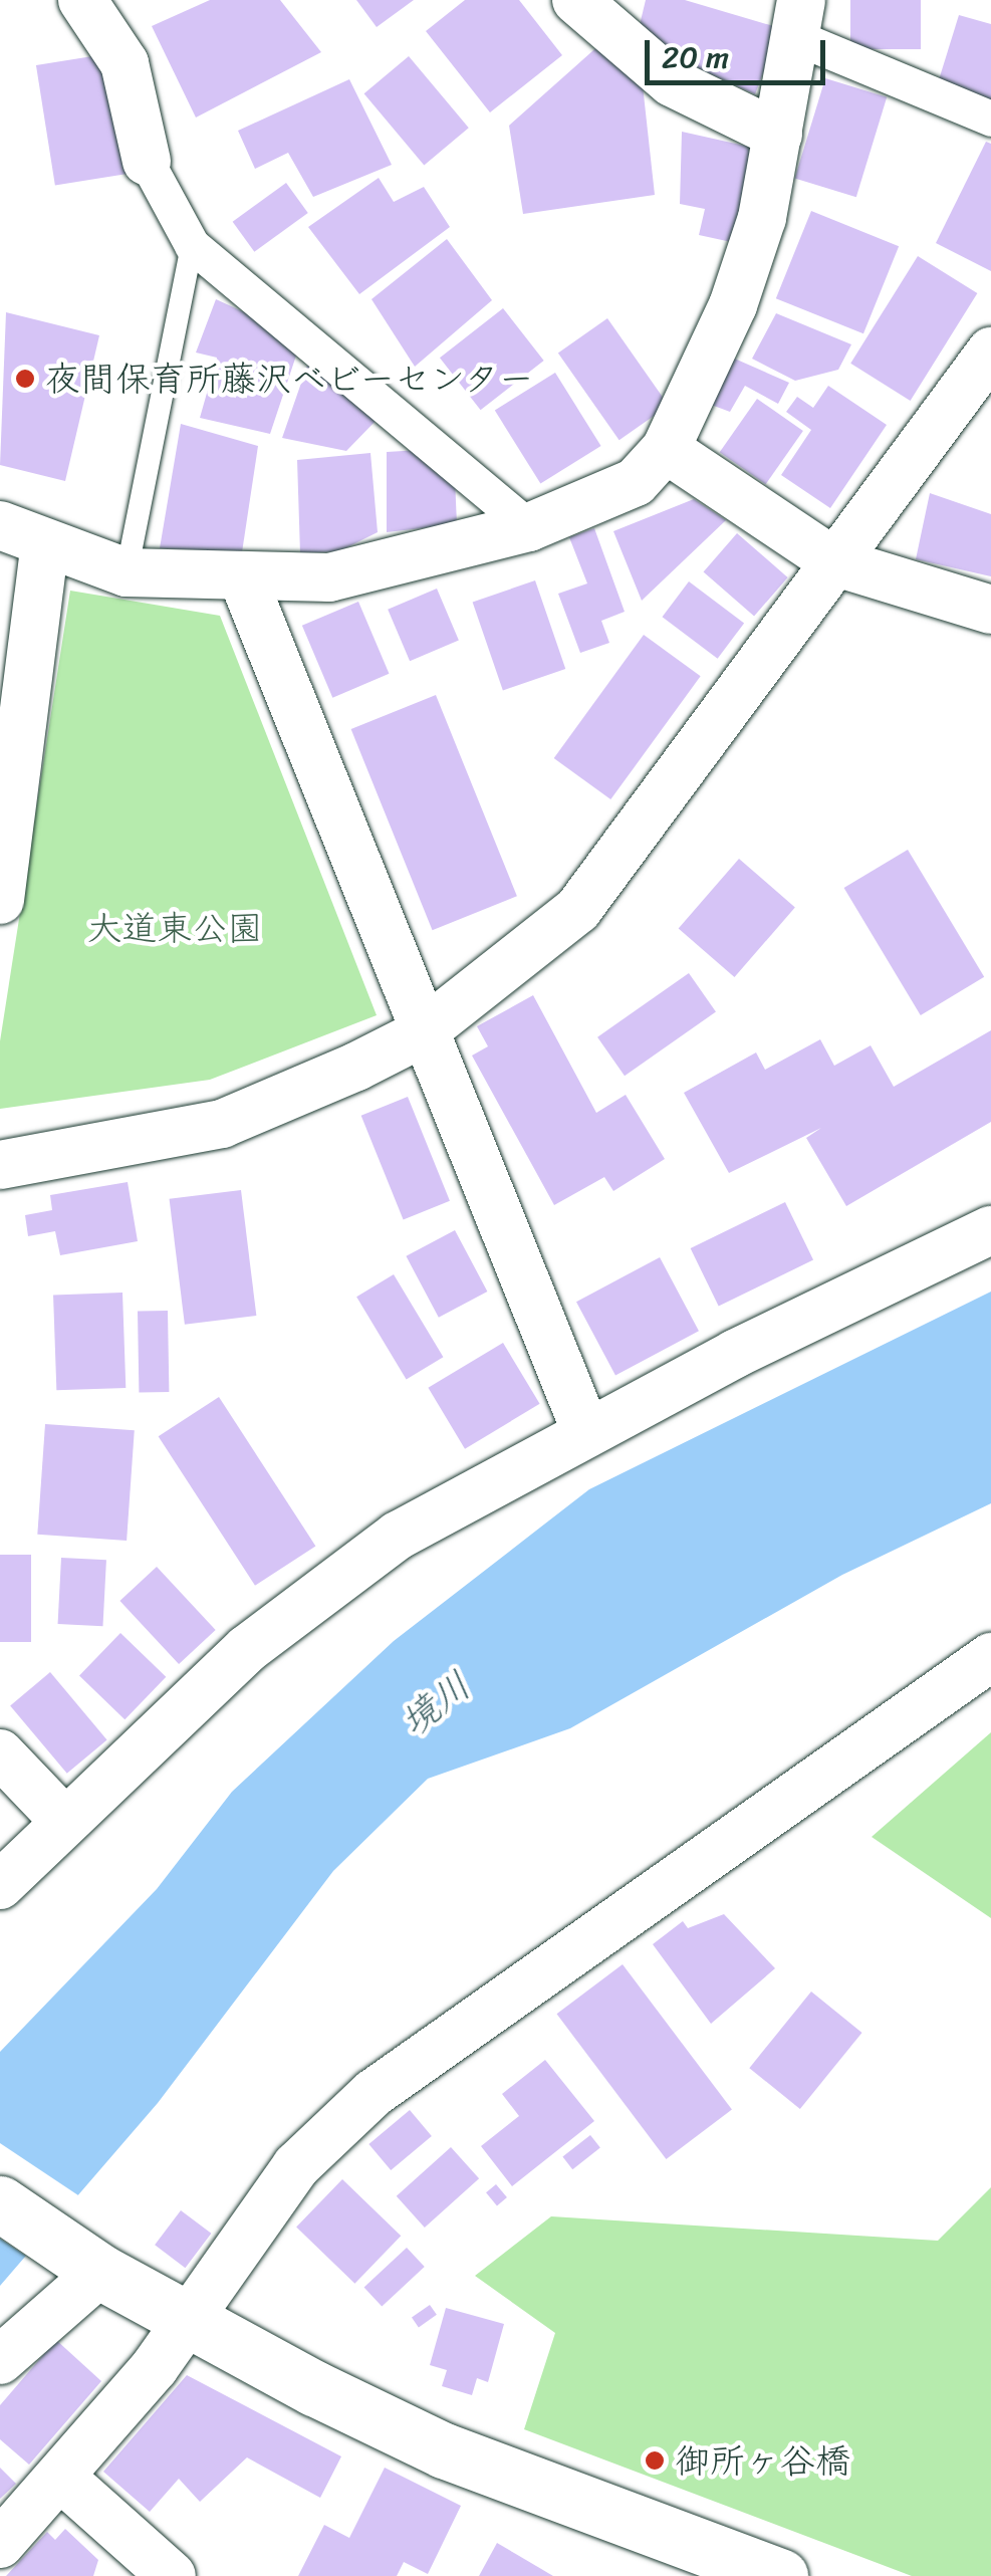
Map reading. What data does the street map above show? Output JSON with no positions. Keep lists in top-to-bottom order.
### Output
{
  "water": ["境川"],
  "parks": ["大道東公園"],
  "places": ["夜間保育所藤沢ベビーセンター", "御所ヶ谷橋"],
  "scale_bar": "20 m"
}
